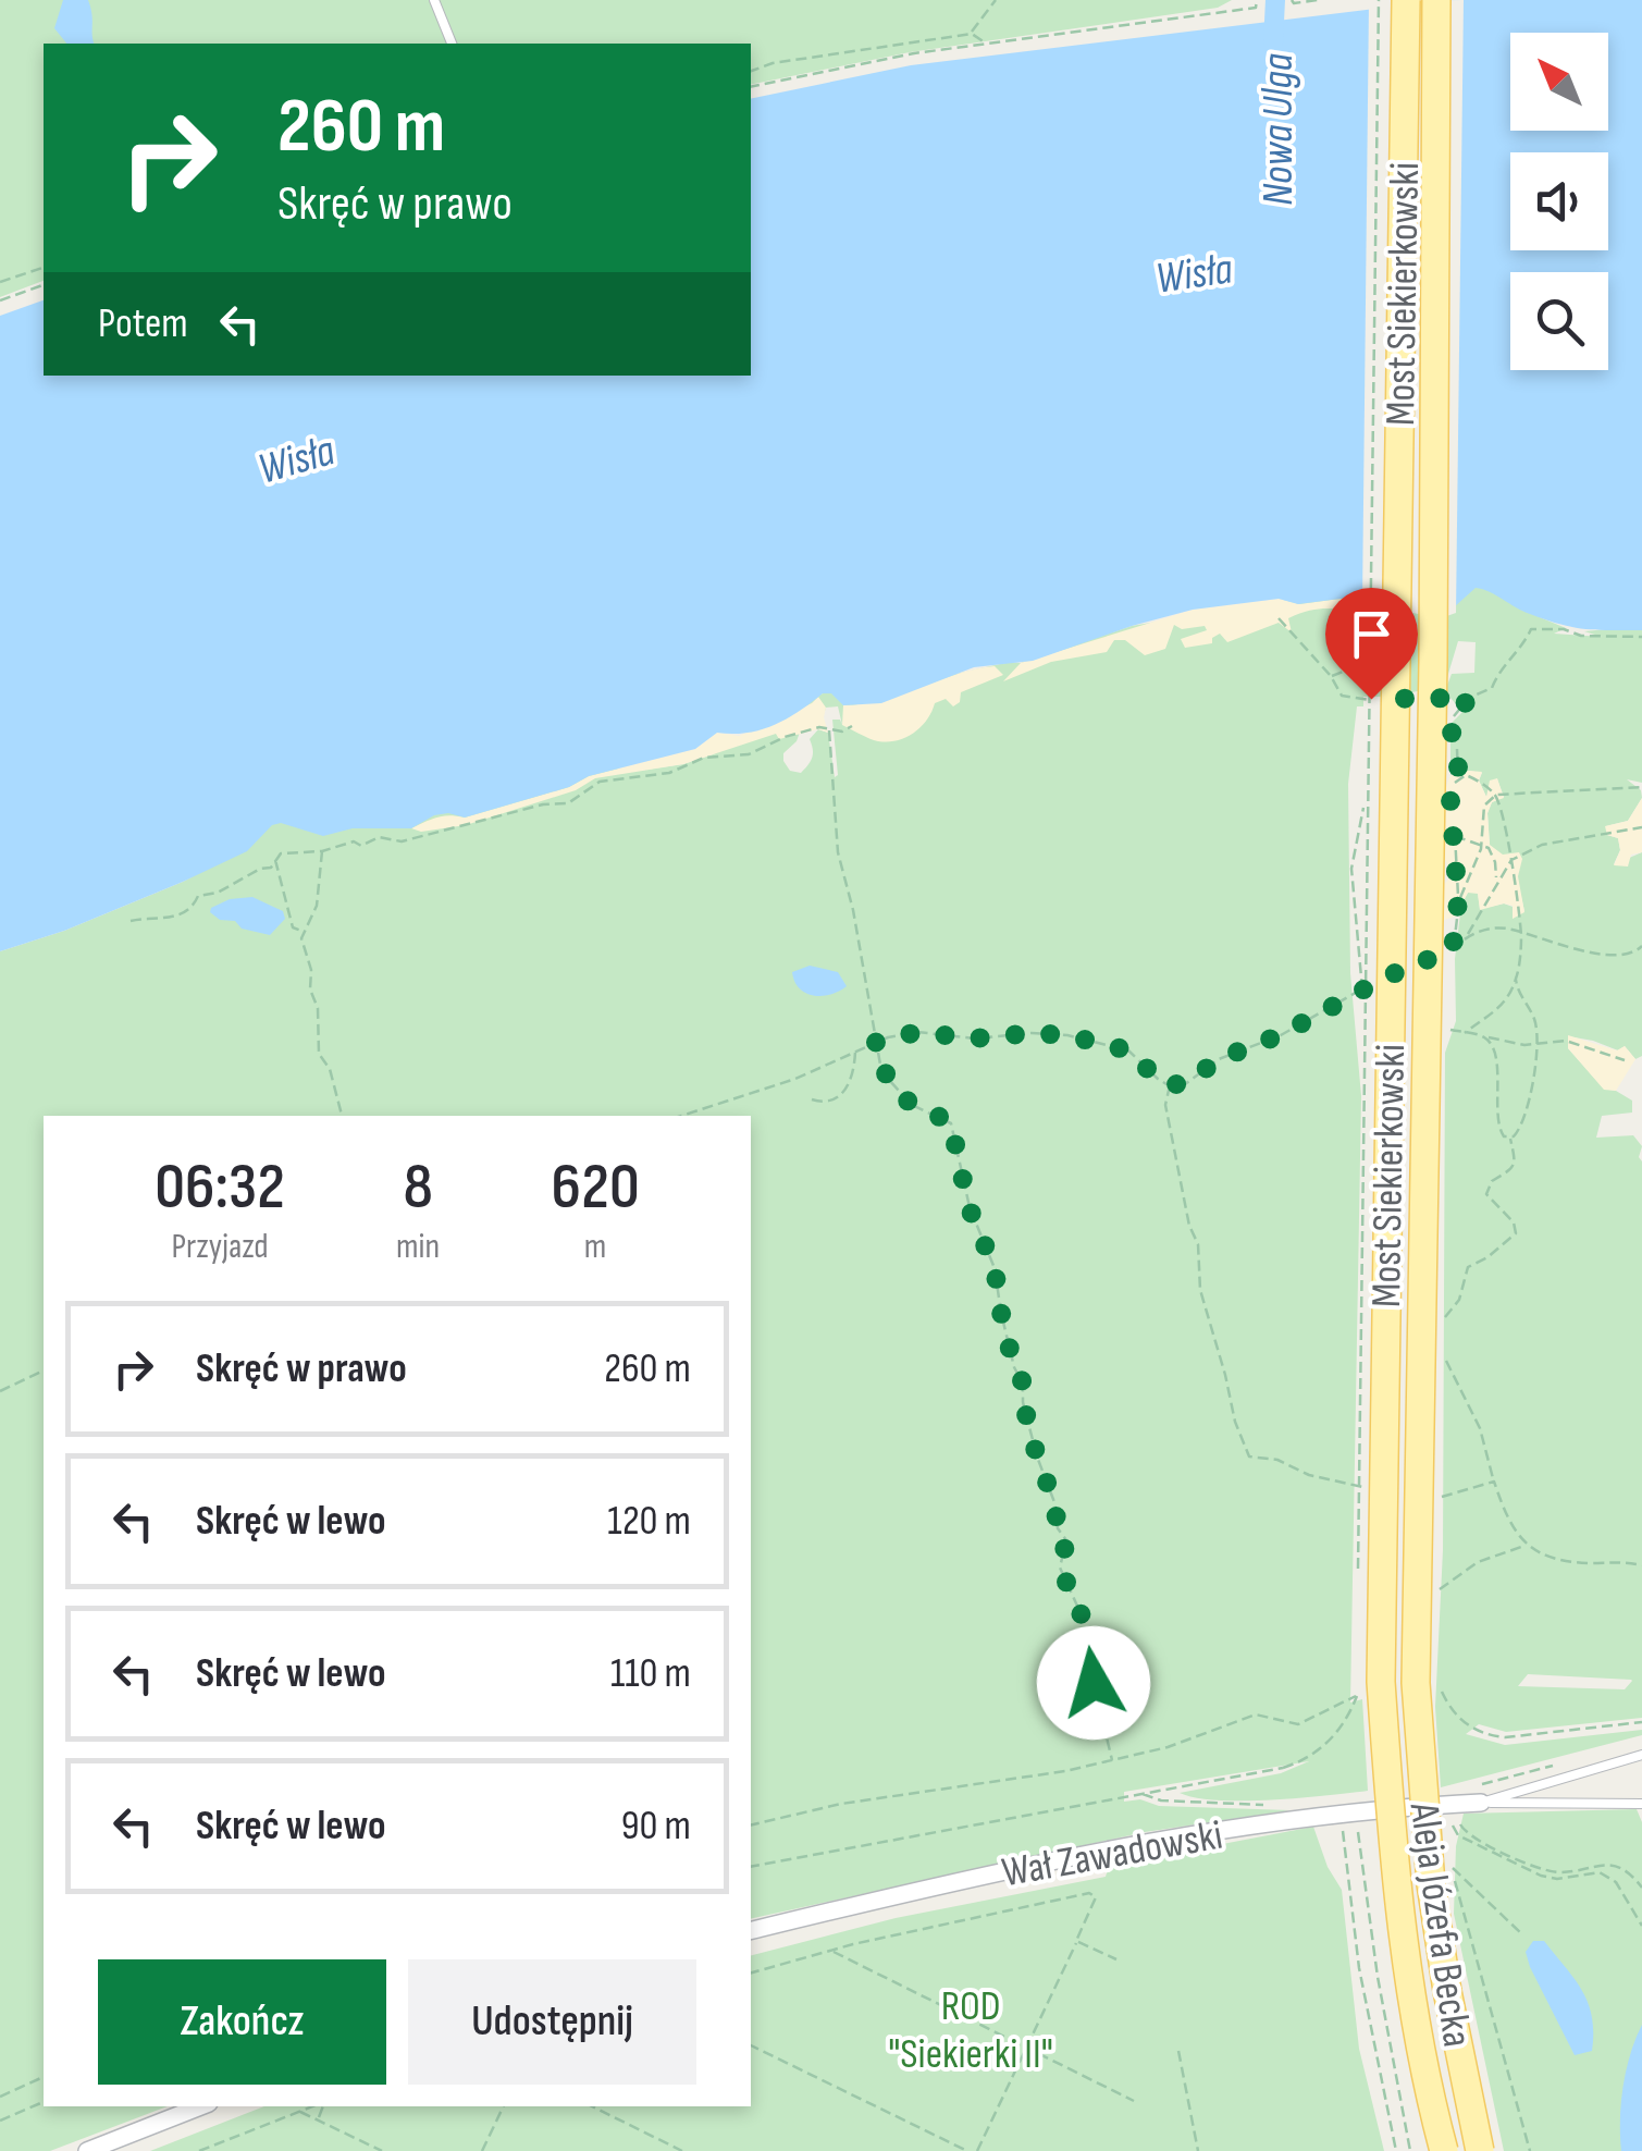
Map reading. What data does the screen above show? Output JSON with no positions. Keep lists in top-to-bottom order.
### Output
{
  "streets": {
    "main road": ["Most Siekierkowski", "Aleja Józefa Becka"],
    "street": ["Wał Zawadowski"]
  },
  "crossings": [
    ["Most Siekierkowski", "Wał Zawadowski"],
    ["Most Siekierkowski", "Aleja Józefa Becka"],
    ["Wał Zawadowski", "Aleja Józefa Becka"]
  ],
  "water": ["Nowa Ulga", "Wisła"],
  "parks": ["ROD \"Siekierki II\""],
  "north": "top left",
  "page": {
    "turn": ["260 m", "Skręć w prawo"],
    "then": "Potem",
    "eta": [
      "06:32",
      "Przyjazd",
      "8",
      "min",
      "620",
      "m"
    ],
    "list": [
      {
        "name": "Skręć w prawo",
        "value": "260 m"
      },
      {
        "name": "Skręć w lewo",
        "value": "120 m"
      },
      {
        "name": "Skręć w lewo",
        "value": "110 m"
      },
      {
        "name": "Skręć w lewo",
        "value": "90 m"
      }
    ],
    "buttons": ["Zakończ", "Udostępnij"]
  }
}
